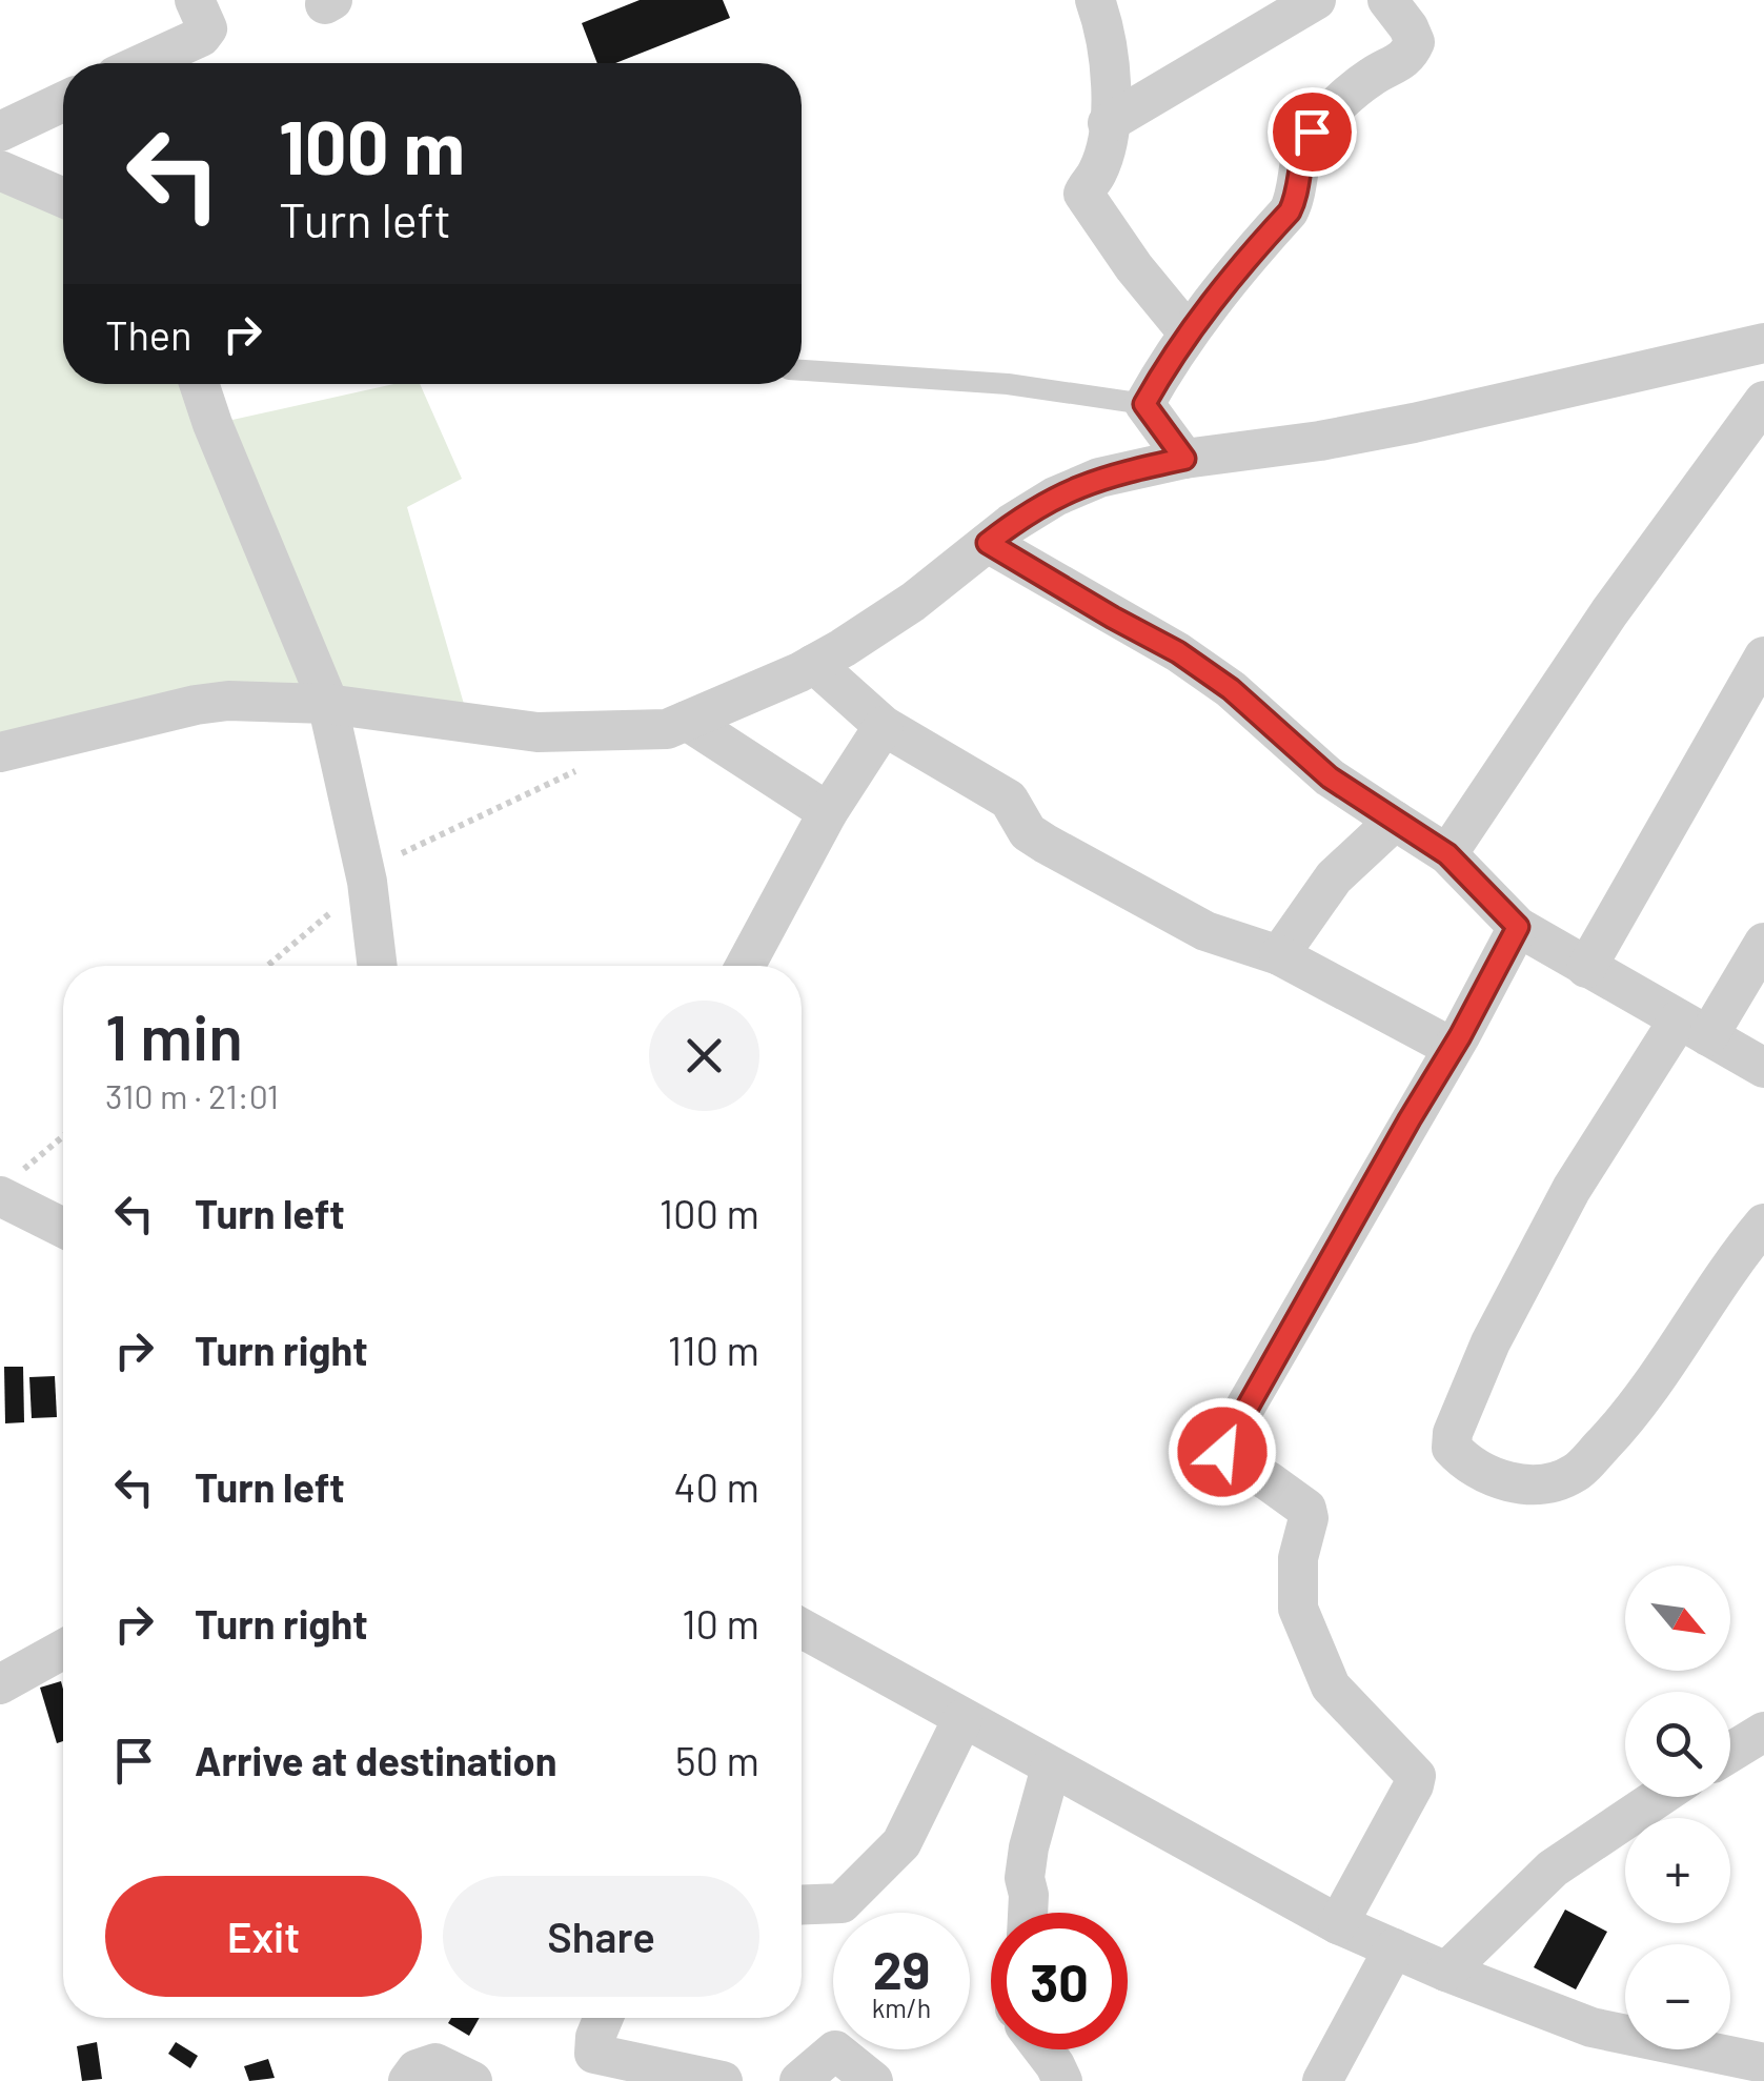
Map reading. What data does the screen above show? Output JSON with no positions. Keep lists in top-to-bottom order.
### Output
{
  "north": "bottom right",
  "page": {
    "turn": ["100 m", "Turn left"],
    "then": "Then",
    "heading": ["1 min", "310 m · 21:01"],
    "list": [
      {
        "name": "Turn left",
        "value": "100 m"
      },
      {
        "name": "Turn right",
        "value": "110 m"
      },
      {
        "name": "Turn left",
        "value": "40 m"
      },
      {
        "name": "Turn right",
        "value": "10 m"
      },
      {
        "name": "Arrive at destination",
        "value": "50 m"
      }
    ],
    "map_buttons": ["+", "−"],
    "buttons": ["Exit", "Share"],
    "speed": "29 km/h",
    "limit": "30"
  }
}
